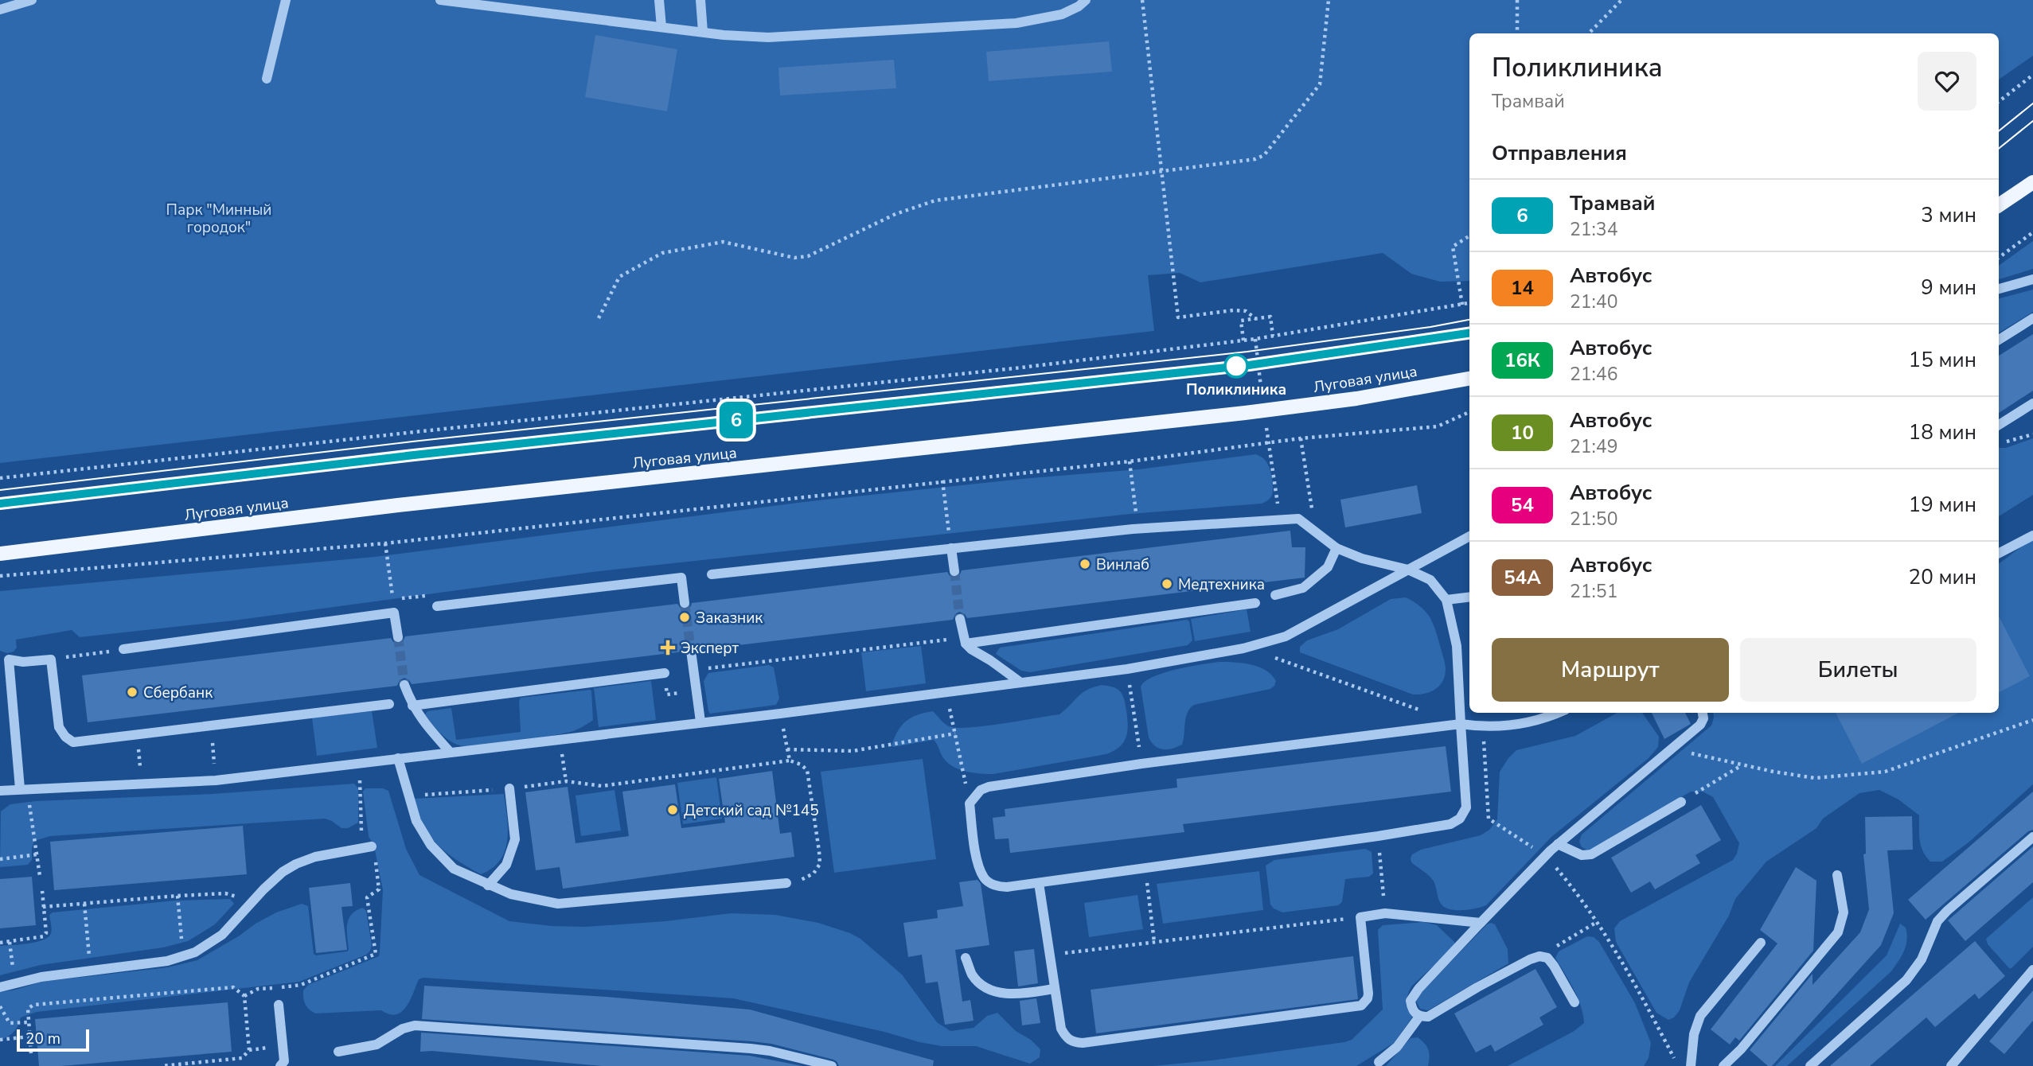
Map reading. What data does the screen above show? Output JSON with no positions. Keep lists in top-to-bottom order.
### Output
{
  "streets": {
    "main road": ["Луговая улица"]
  },
  "parks": ["Парк \"Минный городок\""],
  "places": {
    "other": [
      "Поликлиника",
      "Винлаб",
      "Медтехника",
      "Заказник",
      "Сбербанк",
      "Детский сад №145"
    ],
    "health": ["Эксперт"]
  },
  "lines": ["tram line 6"],
  "scale_bar": "20 m",
  "page": {
    "on_map": "6",
    "heading": [
      ["Поликлиника", "Трамвай"],
      "Отправления"
    ],
    "list": [
      {
        "mark": "6",
        "name": "Трамвай",
        "note": "21:34",
        "value": "3 мин"
      },
      {
        "mark": "14",
        "name": "Автобус",
        "note": "21:40",
        "value": "9 мин"
      },
      {
        "mark": "16К",
        "name": "Автобус",
        "note": "21:46",
        "value": "15 мин"
      },
      {
        "mark": "10",
        "name": "Автобус",
        "note": "21:49",
        "value": "18 мин"
      },
      {
        "mark": "54",
        "name": "Автобус",
        "note": "21:50",
        "value": "19 мин"
      },
      {
        "mark": "54А",
        "name": "Автобус",
        "note": "21:51",
        "value": "20 мин"
      }
    ],
    "buttons": ["Маршрут", "Билеты"],
    "scale": "20 m"
  }
}
